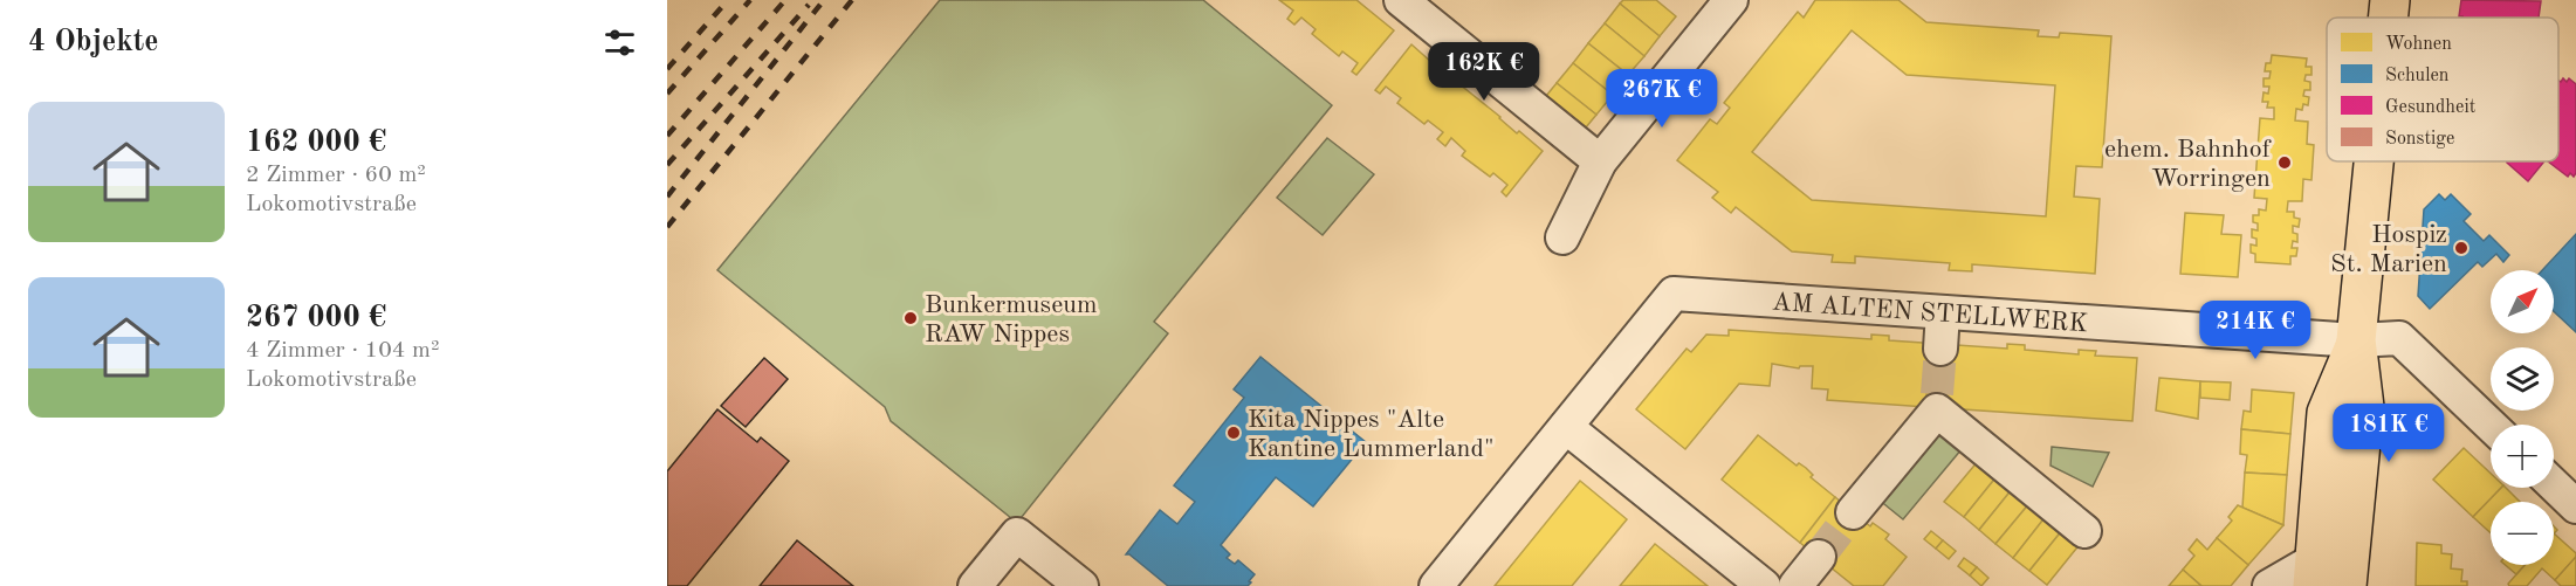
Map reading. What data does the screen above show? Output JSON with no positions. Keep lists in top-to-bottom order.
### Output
{
  "streets": {
    "street": ["AM ALTEN STELLWERK"]
  },
  "places": [
    "ehem. Bahnhof Worringen",
    "Hospiz St. Marien",
    "Bunkermuseum RAW Nippes",
    "Kita Nippes \"Alte Kantine Lummerland\""
  ],
  "legend": [
    "Wohnen",
    "Schulen",
    "Gesundheit",
    "Sonstige"
  ],
  "north": "top right",
  "page": {
    "heading": "4 Objekte",
    "price": [
      "162K €",
      "267K €",
      "214K €",
      "181K €"
    ],
    "list": [
      {
        "name": "162 000 €",
        "note": "2 Zimmer · 60 m² · Lokomotivstraße"
      },
      {
        "name": "267 000 €",
        "note": "4 Zimmer · 104 m² · Lokomotivstraße"
      }
    ],
    "map_buttons": ["+", "−"]
  }
}
